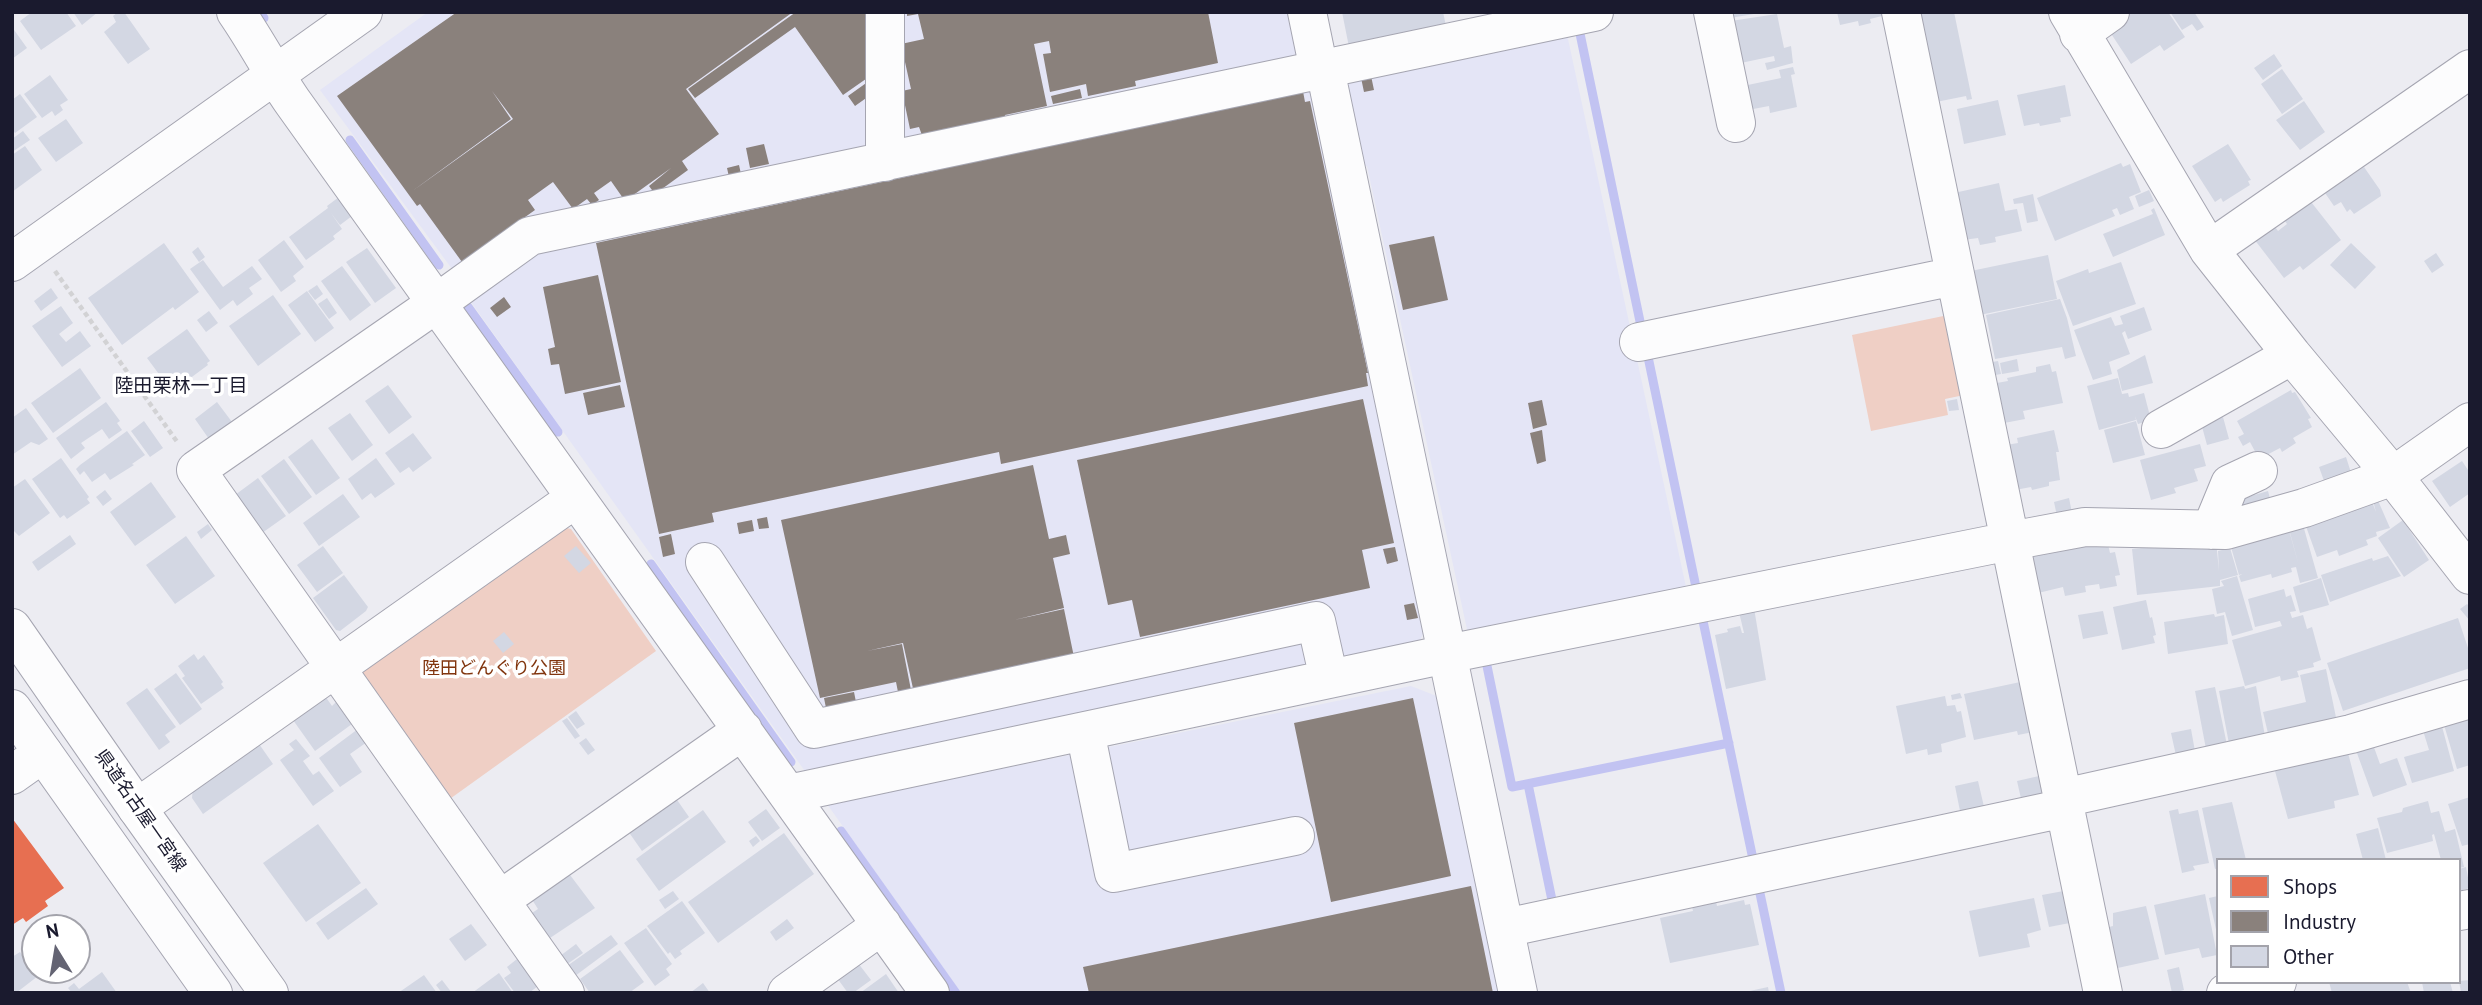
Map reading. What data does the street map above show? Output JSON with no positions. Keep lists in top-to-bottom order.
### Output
{
  "streets": {
    "street": ["県道名古屋一宮線"]
  },
  "districts": ["陸田栗林一丁目"],
  "parks": ["陸田どんぐり公園"],
  "legend": ["Shops", "Industry", "Other"],
  "north": "top"
}
